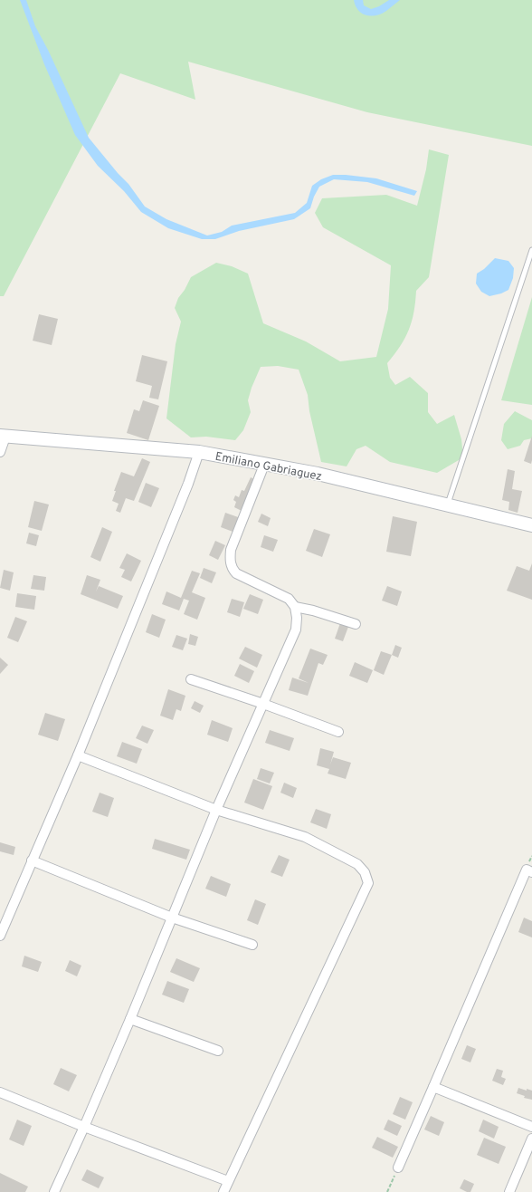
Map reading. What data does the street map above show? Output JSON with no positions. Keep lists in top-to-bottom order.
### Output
{
  "streets": {
    "main road": ["Emiliano Gabriaguez"]
  }
}
